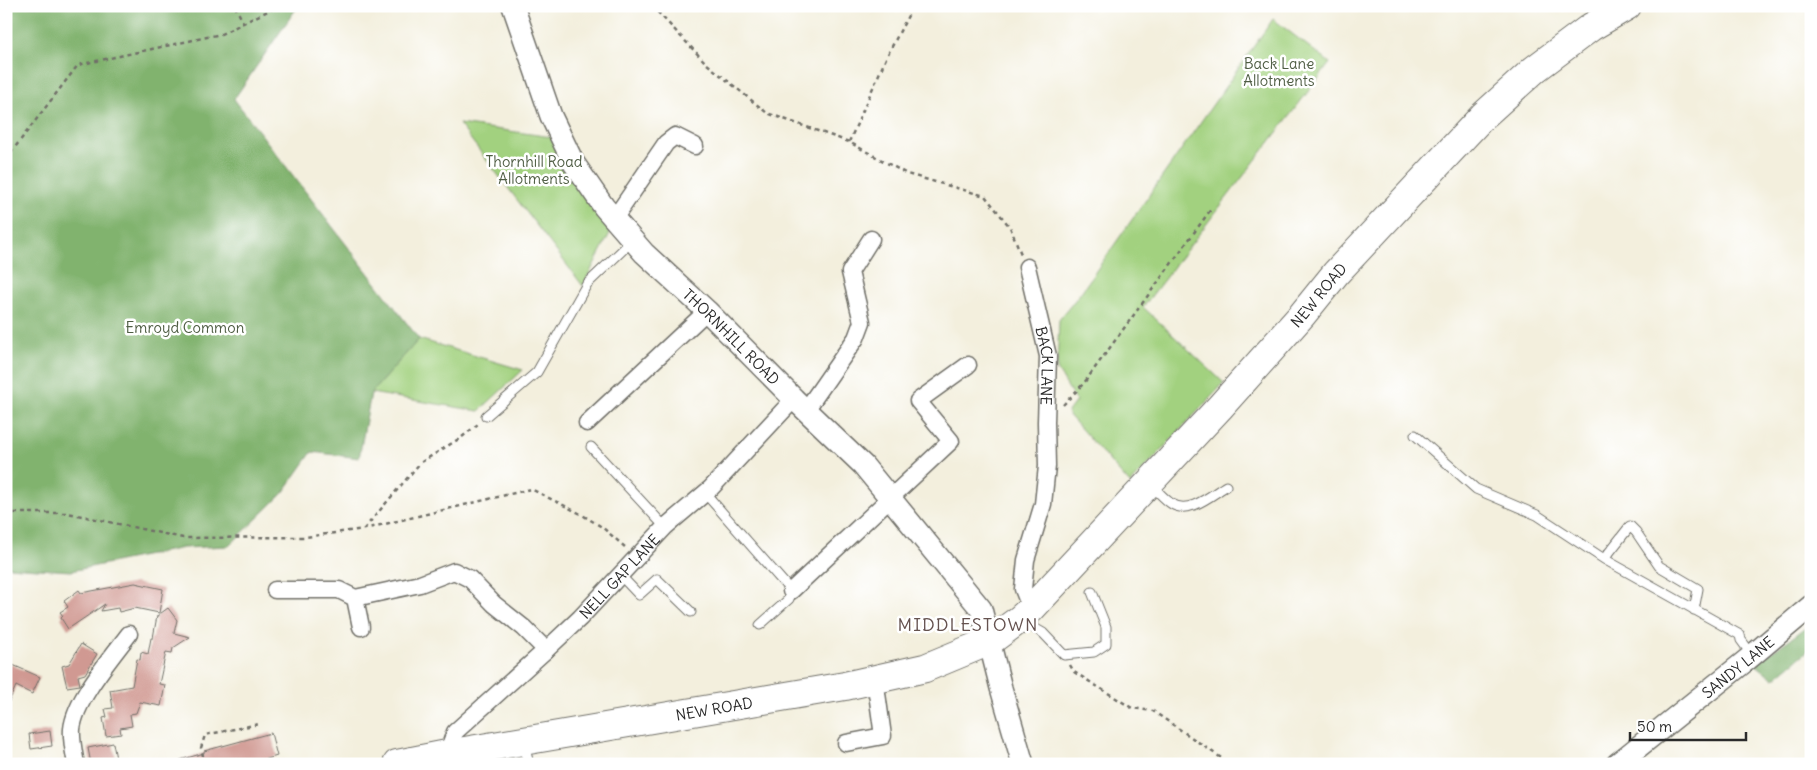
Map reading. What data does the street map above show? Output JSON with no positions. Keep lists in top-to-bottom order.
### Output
{
  "streets": {
    "highway": ["NEW ROAD"],
    "street": [
      "THORNHILL ROAD",
      "BACK LANE",
      "NELL GAP LANE",
      "SANDY LANE"
    ]
  },
  "crossings": [
    ["NEW ROAD", "THORNHILL ROAD"],
    ["NEW ROAD", "BACK LANE"],
    ["NEW ROAD", "NELL GAP LANE"],
    ["THORNHILL ROAD", "NELL GAP LANE"]
  ],
  "districts": ["MIDDLESTOWN"],
  "parks": ["Back Lane Allotments", "Thornhill Road Allotments", "Emroyd Common"],
  "scale_bar": "50 m"
}
